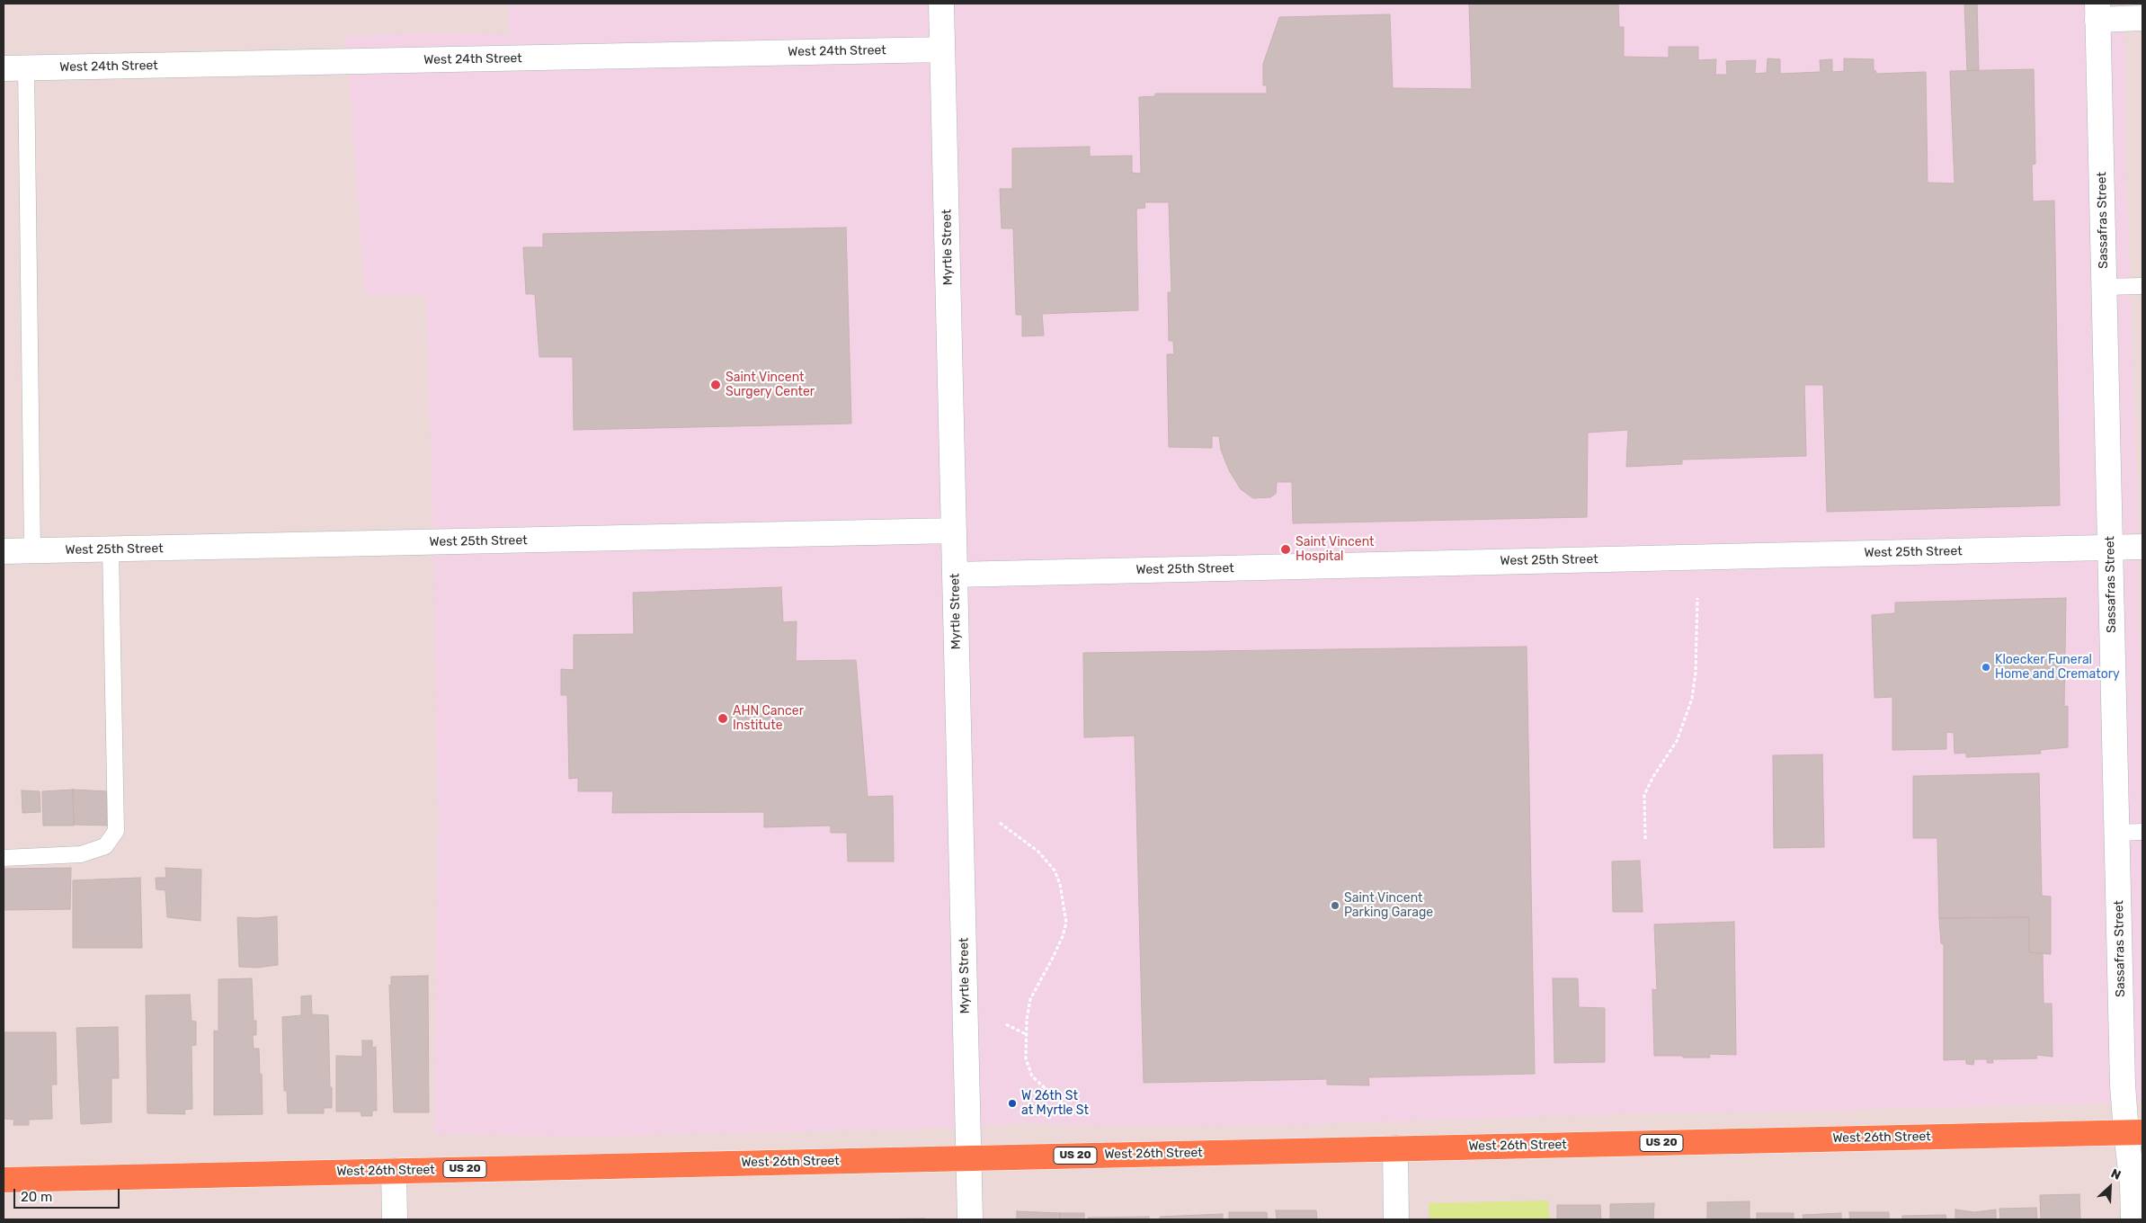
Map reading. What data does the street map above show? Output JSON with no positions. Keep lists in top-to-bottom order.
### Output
{
  "streets": {
    "main road": ["West 26th Street", "US 20"],
    "street": [
      "West 24th Street",
      "Sassafras Street",
      "Myrtle Street",
      "West 25th Street"
    ]
  },
  "crossings": [
    ["West 24th Street", "Myrtle Street"],
    ["Sassafras Street", "West 25th Street"],
    ["Sassafras Street", "West 26th Street"],
    ["Myrtle Street", "West 25th Street"],
    ["Myrtle Street", "West 26th Street"]
  ],
  "places": [
    "Saint Vincent Surgery Center",
    "Saint Vincent Hospital",
    "Kloecker Funeral Home and Crematory",
    "AHN Cancer Institute",
    "Saint Vincent Parking Garage",
    "W 26th St at Myrtle St"
  ],
  "scale_bar": "20 m",
  "north": "top right"
}
